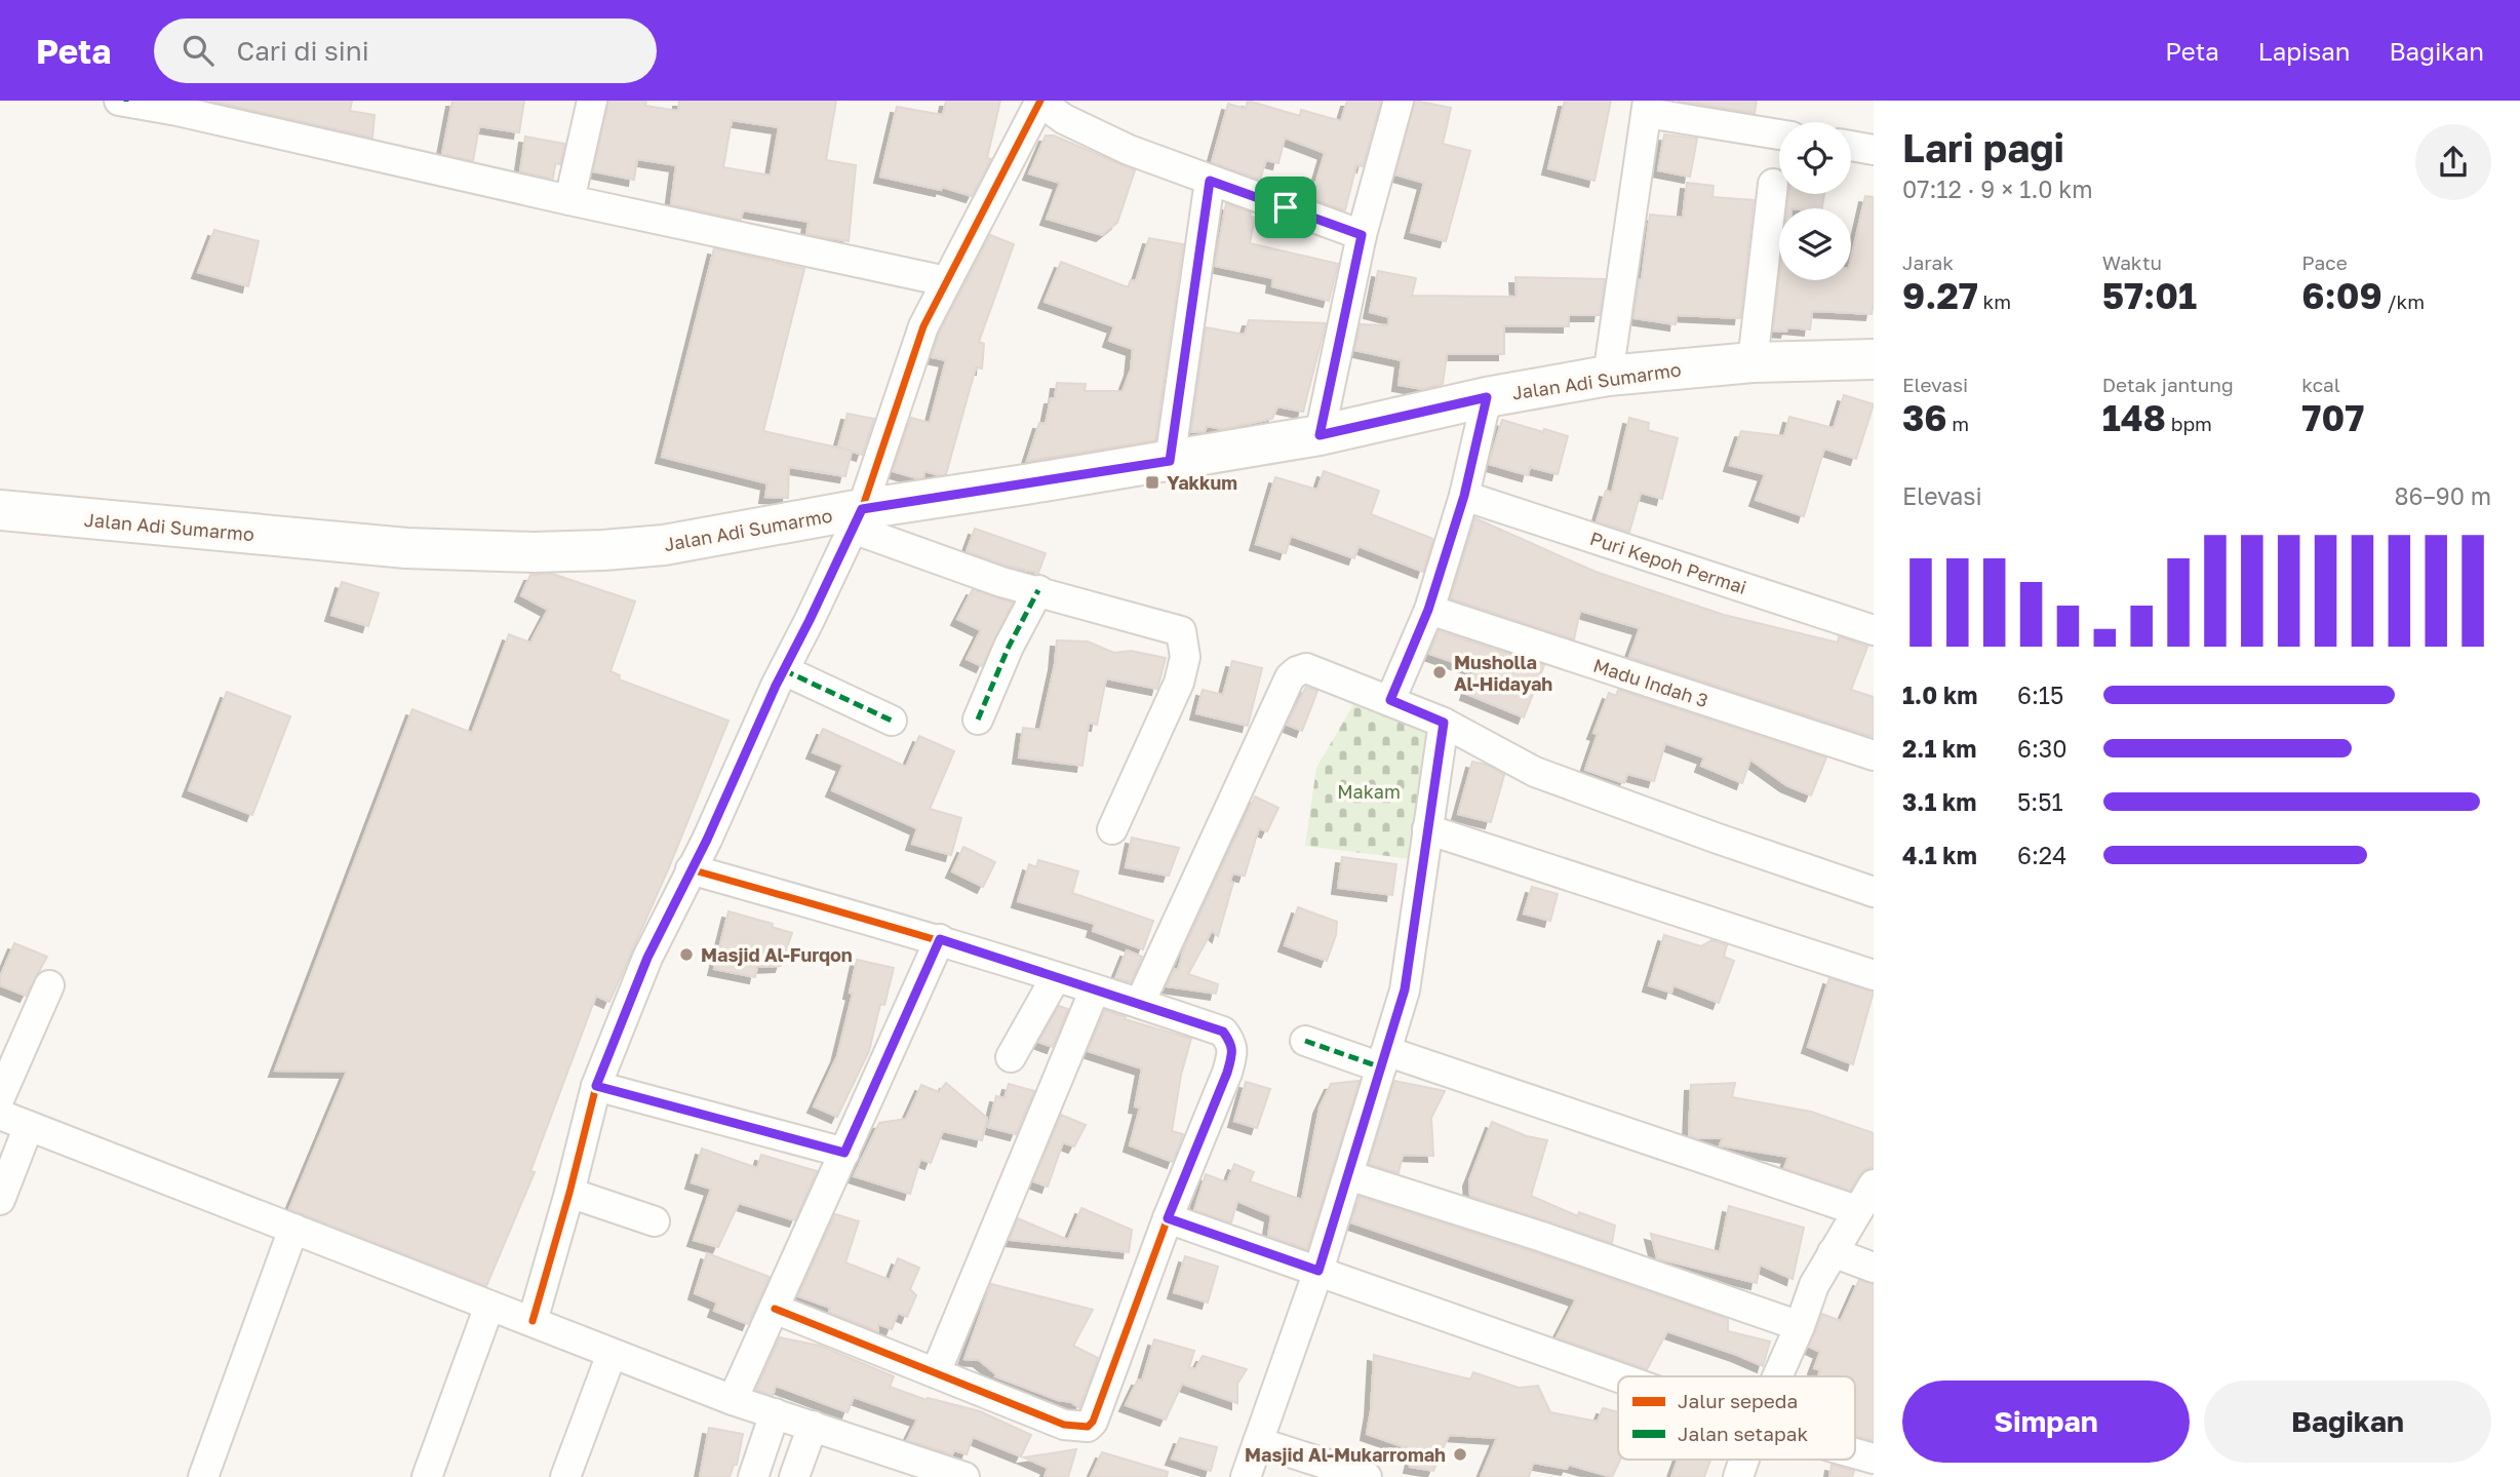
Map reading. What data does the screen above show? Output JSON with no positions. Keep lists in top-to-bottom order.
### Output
{
  "streets": {
    "main road": ["Jalan Adi Sumarmo"],
    "street": ["Puri Kepoh Permai", "Madu Indah 3"]
  },
  "parks": ["Makam"],
  "places": {
    "transit": ["Yakkum"],
    "other": ["Musholla Al-Hidayah", "Masjid Al-Furqon", "Masjid Al-Mukarromah"]
  },
  "legend": ["Jalur sepeda", "Jalan setapak"],
  "page": {
    "header": "Peta",
    "search": "Cari di sini",
    "nav": ["Peta", "Lapisan", "Bagikan"],
    "heading": ["Lari pagi", "07:12 · 9 × 1.0 km"],
    "stats": [
      ["Jarak", "9.27 km"],
      ["Waktu", "57:01"],
      ["Pace", "6:09 /km"],
      ["Elevasi", "36 m"],
      ["Detak jantung", "148 bpm"],
      ["kcal", "707"]
    ],
    "chart": ["Elevasi", "86–90 m"],
    "list": [
      {
        "name": "1.0 km",
        "note": "6:15"
      },
      {
        "name": "2.1 km",
        "note": "6:30"
      },
      {
        "name": "3.1 km",
        "note": "5:51"
      },
      {
        "name": "4.1 km",
        "note": "6:24"
      }
    ],
    "buttons": ["Simpan", "Bagikan"]
  }
}
